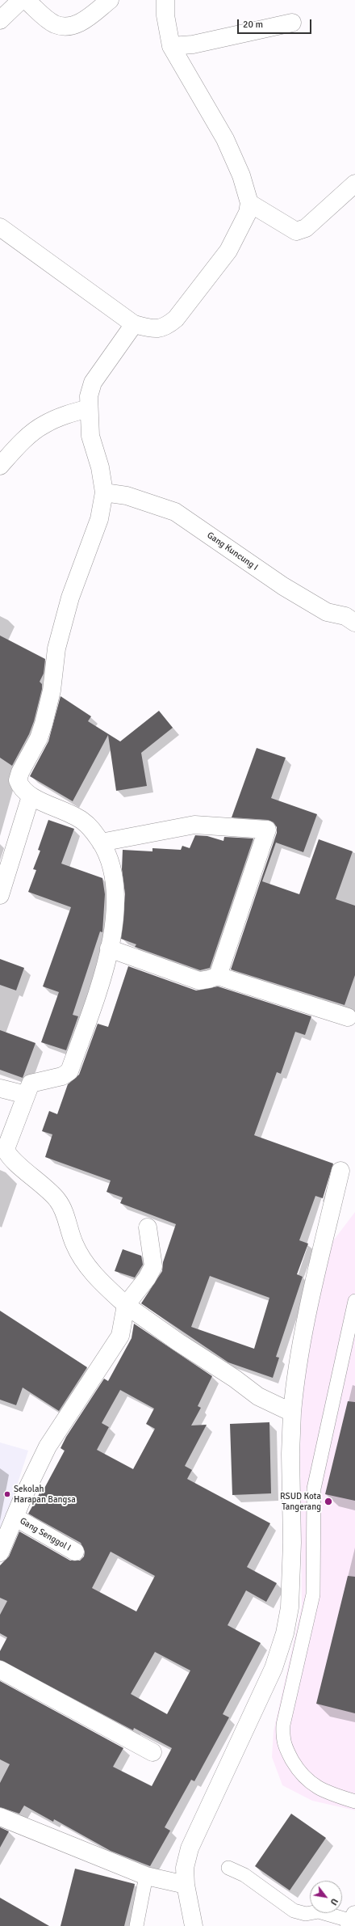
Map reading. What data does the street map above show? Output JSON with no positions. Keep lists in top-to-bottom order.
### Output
{
  "streets": {
    "street": ["Gang Kuncung I", "Gang Senggol I"]
  },
  "places": ["Sekolah Harapan Bangsa", "RSUD Kota Tangerang"],
  "scale_bar": "20 m",
  "north": "bottom right"
}
